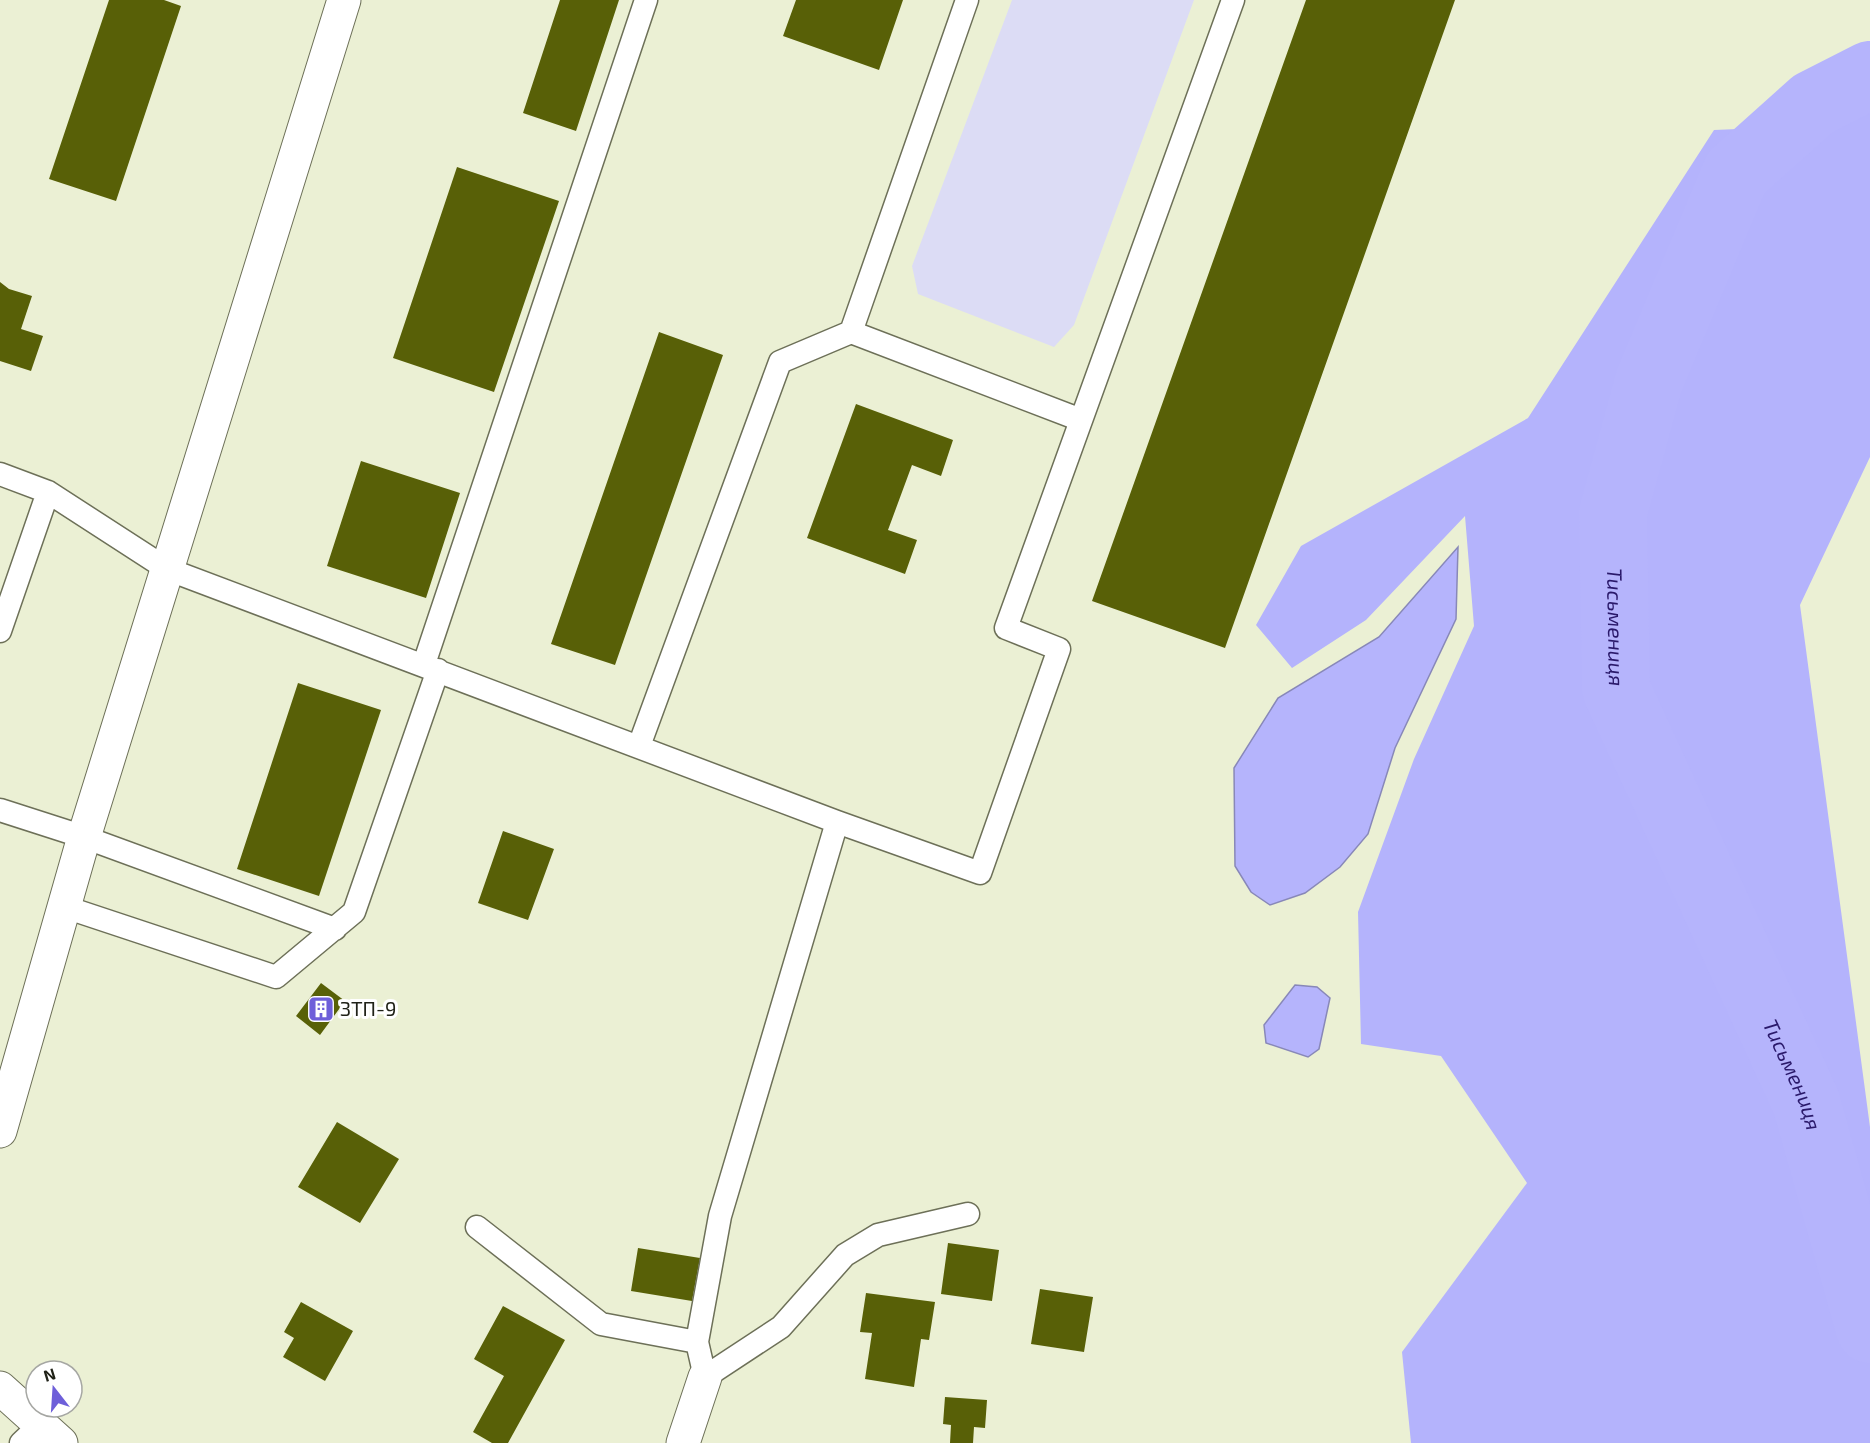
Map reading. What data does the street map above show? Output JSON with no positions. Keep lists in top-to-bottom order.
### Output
{
  "water": ["Тисьмениця"],
  "places": {
    "building": ["ЗТП-9"]
  },
  "north": "top"
}
